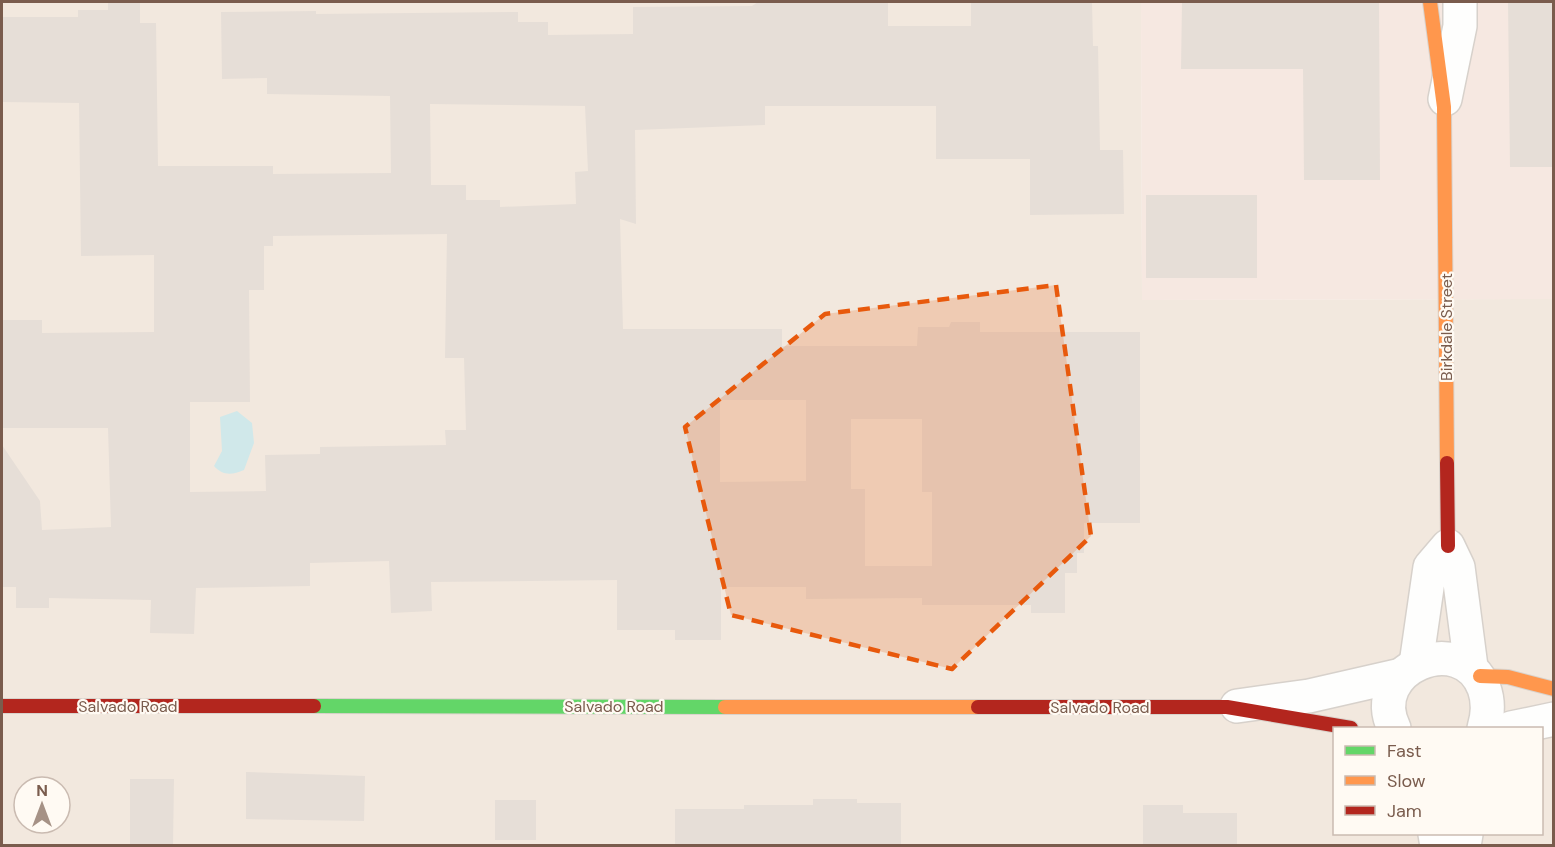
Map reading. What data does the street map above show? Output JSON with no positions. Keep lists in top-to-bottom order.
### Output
{
  "streets": {
    "street": ["Birkdale Street", "Salvado Road"]
  },
  "crossings": [
    ["Birkdale Street", "Salvado Road"]
  ],
  "legend": ["Fast", "Slow", "Jam"],
  "north": "top"
}
